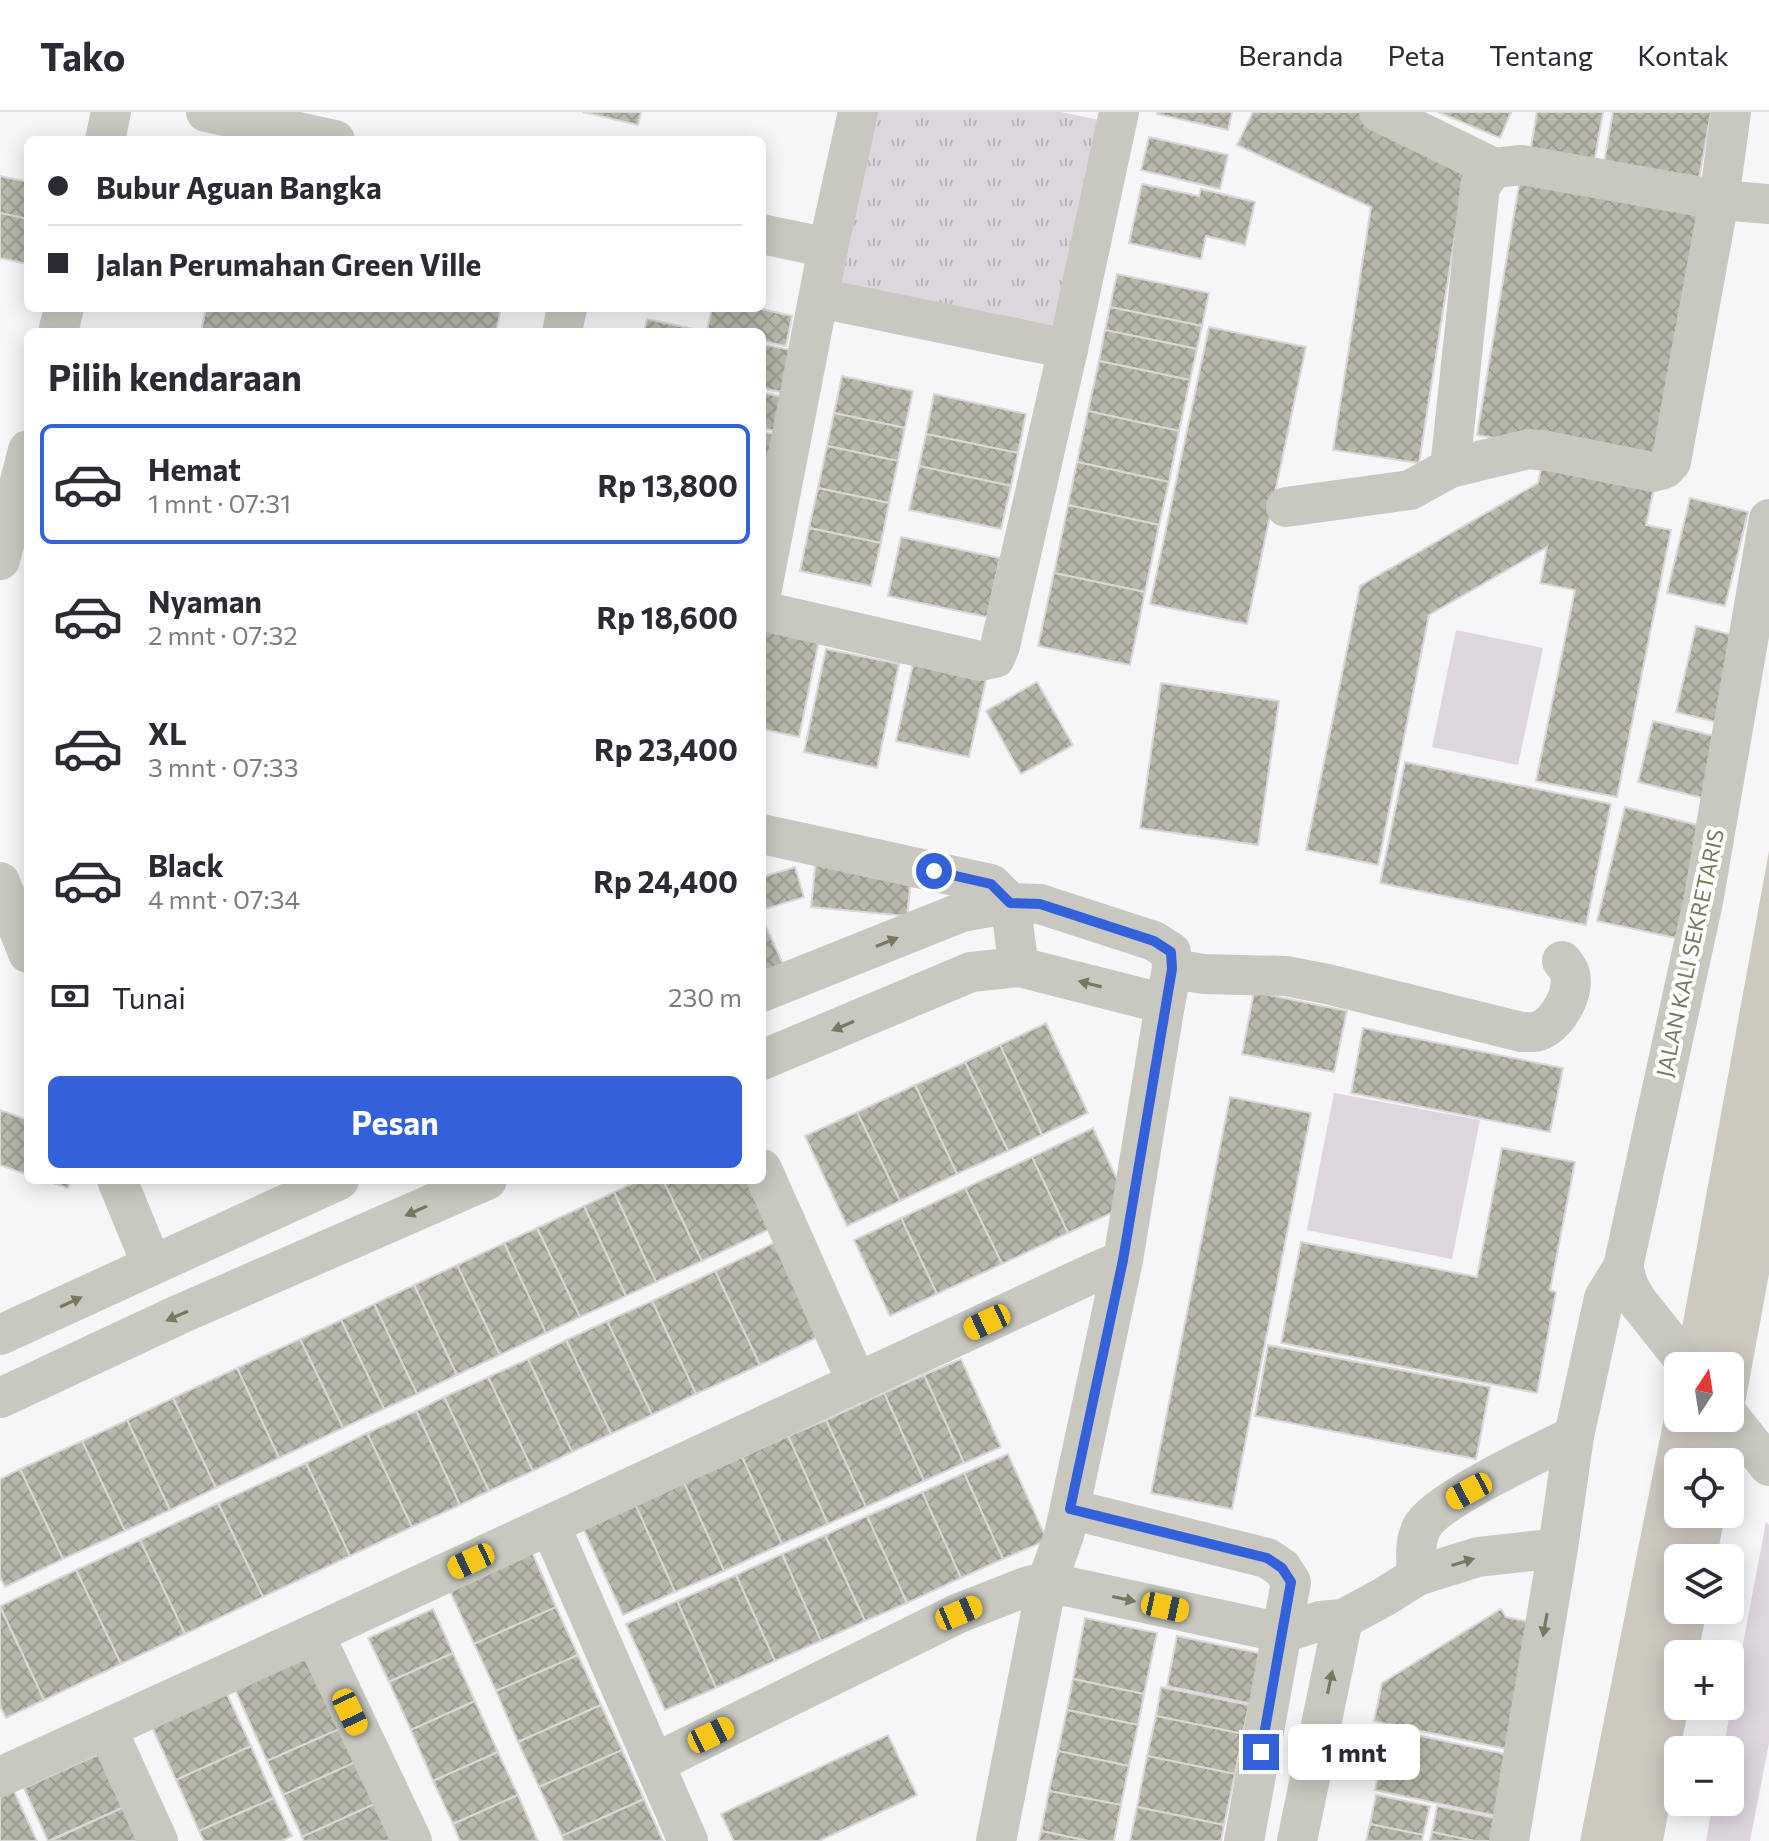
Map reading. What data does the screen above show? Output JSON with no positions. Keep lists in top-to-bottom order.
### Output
{
  "streets": {
    "street": ["JALAN KALI SEKRETARIS"]
  },
  "north": "top",
  "page": {
    "header": "Tako",
    "nav": [
      "Beranda",
      "Peta",
      "Tentang",
      "Kontak"
    ],
    "banner": ["Bubur Aguan Bangka", "Jalan Perumahan Green Ville"],
    "heading": "Pilih kendaraan",
    "list": [
      {
        "name": "Hemat",
        "note": "1 mnt · 07:31",
        "value": "Rp 13,800"
      },
      {
        "name": "Nyaman",
        "note": "2 mnt · 07:32",
        "value": "Rp 18,600"
      },
      {
        "name": "XL",
        "note": "3 mnt · 07:33",
        "value": "Rp 23,400"
      },
      {
        "name": "Black",
        "note": "4 mnt · 07:34",
        "value": "Rp 24,400"
      }
    ],
    "pay": ["Tunai", "230 m"],
    "buttons": "Pesan",
    "map_buttons": ["+", "−"],
    "bubble": "1 mnt"
  }
}
